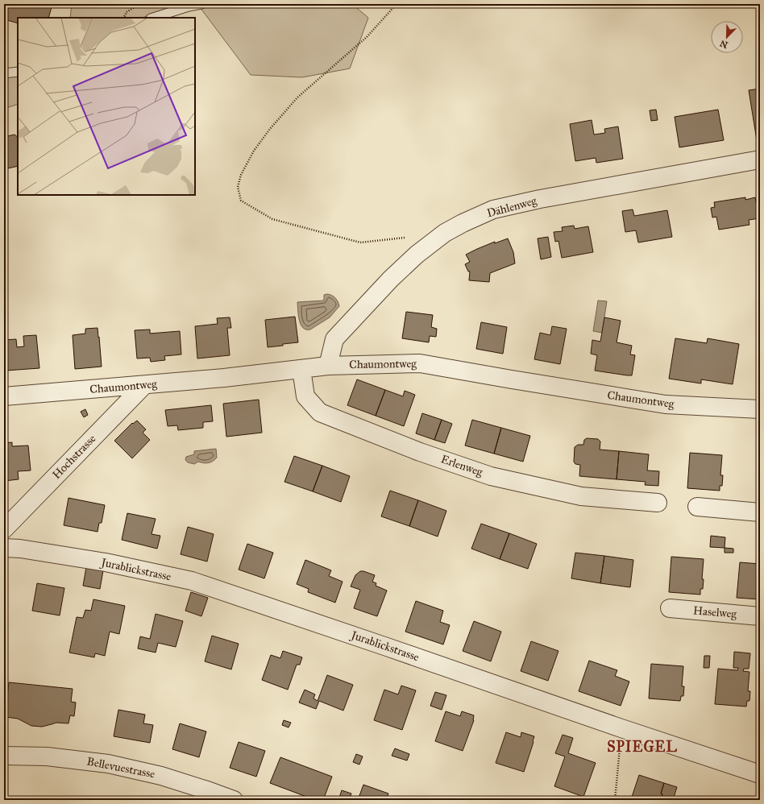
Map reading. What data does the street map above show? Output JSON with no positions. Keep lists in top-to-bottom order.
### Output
{
  "streets": {
    "street": [
      "Dählenweg",
      "Chaumontweg",
      "Hochstrasse",
      "Erlenweg",
      "Jurablickstrasse",
      "Haselweg",
      "Bellevuestrasse"
    ]
  },
  "crossings": [
    ["Dählenweg", "Chaumontweg"],
    ["Chaumontweg", "Hochstrasse"],
    ["Chaumontweg", "Erlenweg"]
  ],
  "districts": ["SPIEGEL"],
  "north": "bottom left"
}
